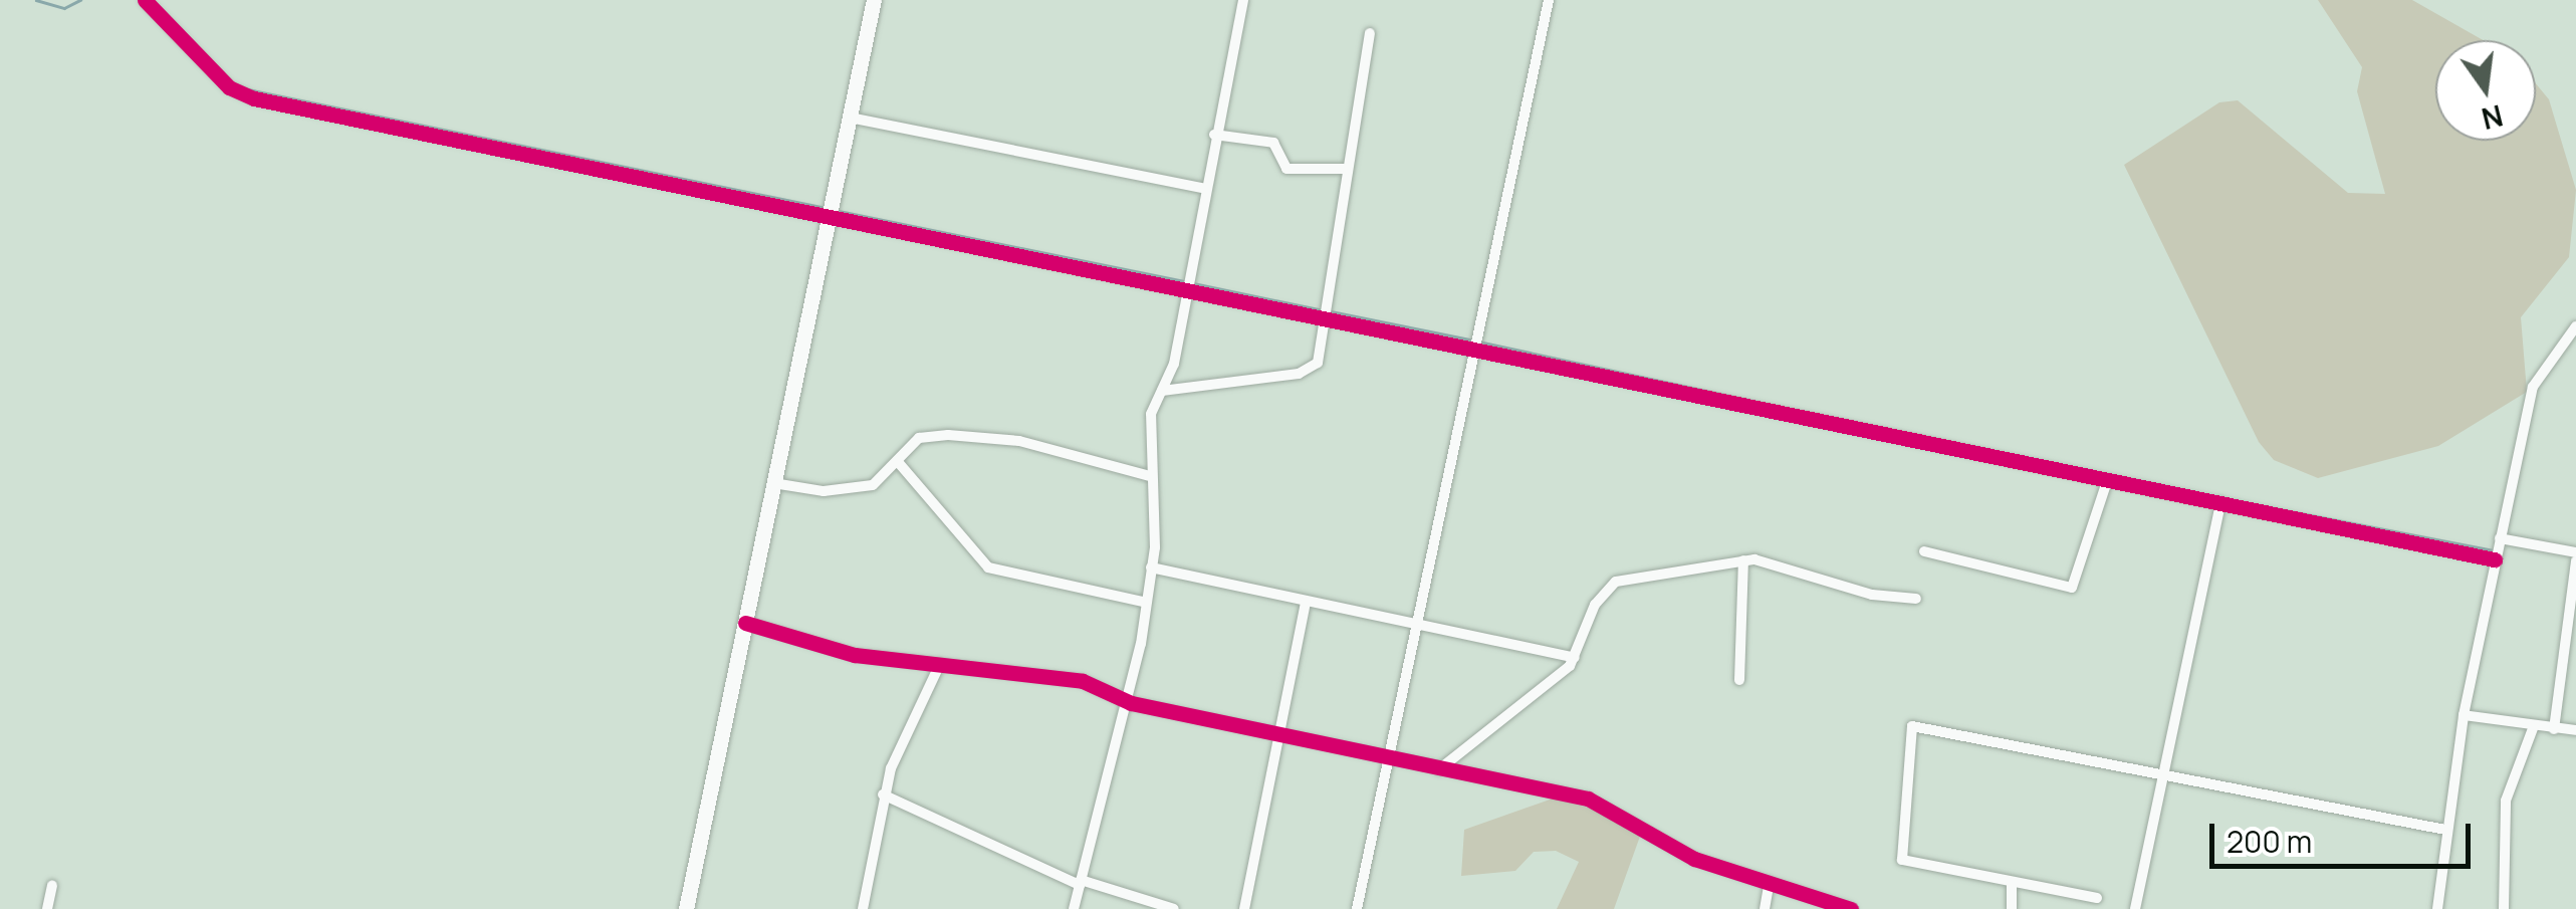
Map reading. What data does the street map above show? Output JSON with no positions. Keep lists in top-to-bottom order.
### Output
{
  "scale_bar": "200 m",
  "north": "bottom"
}
